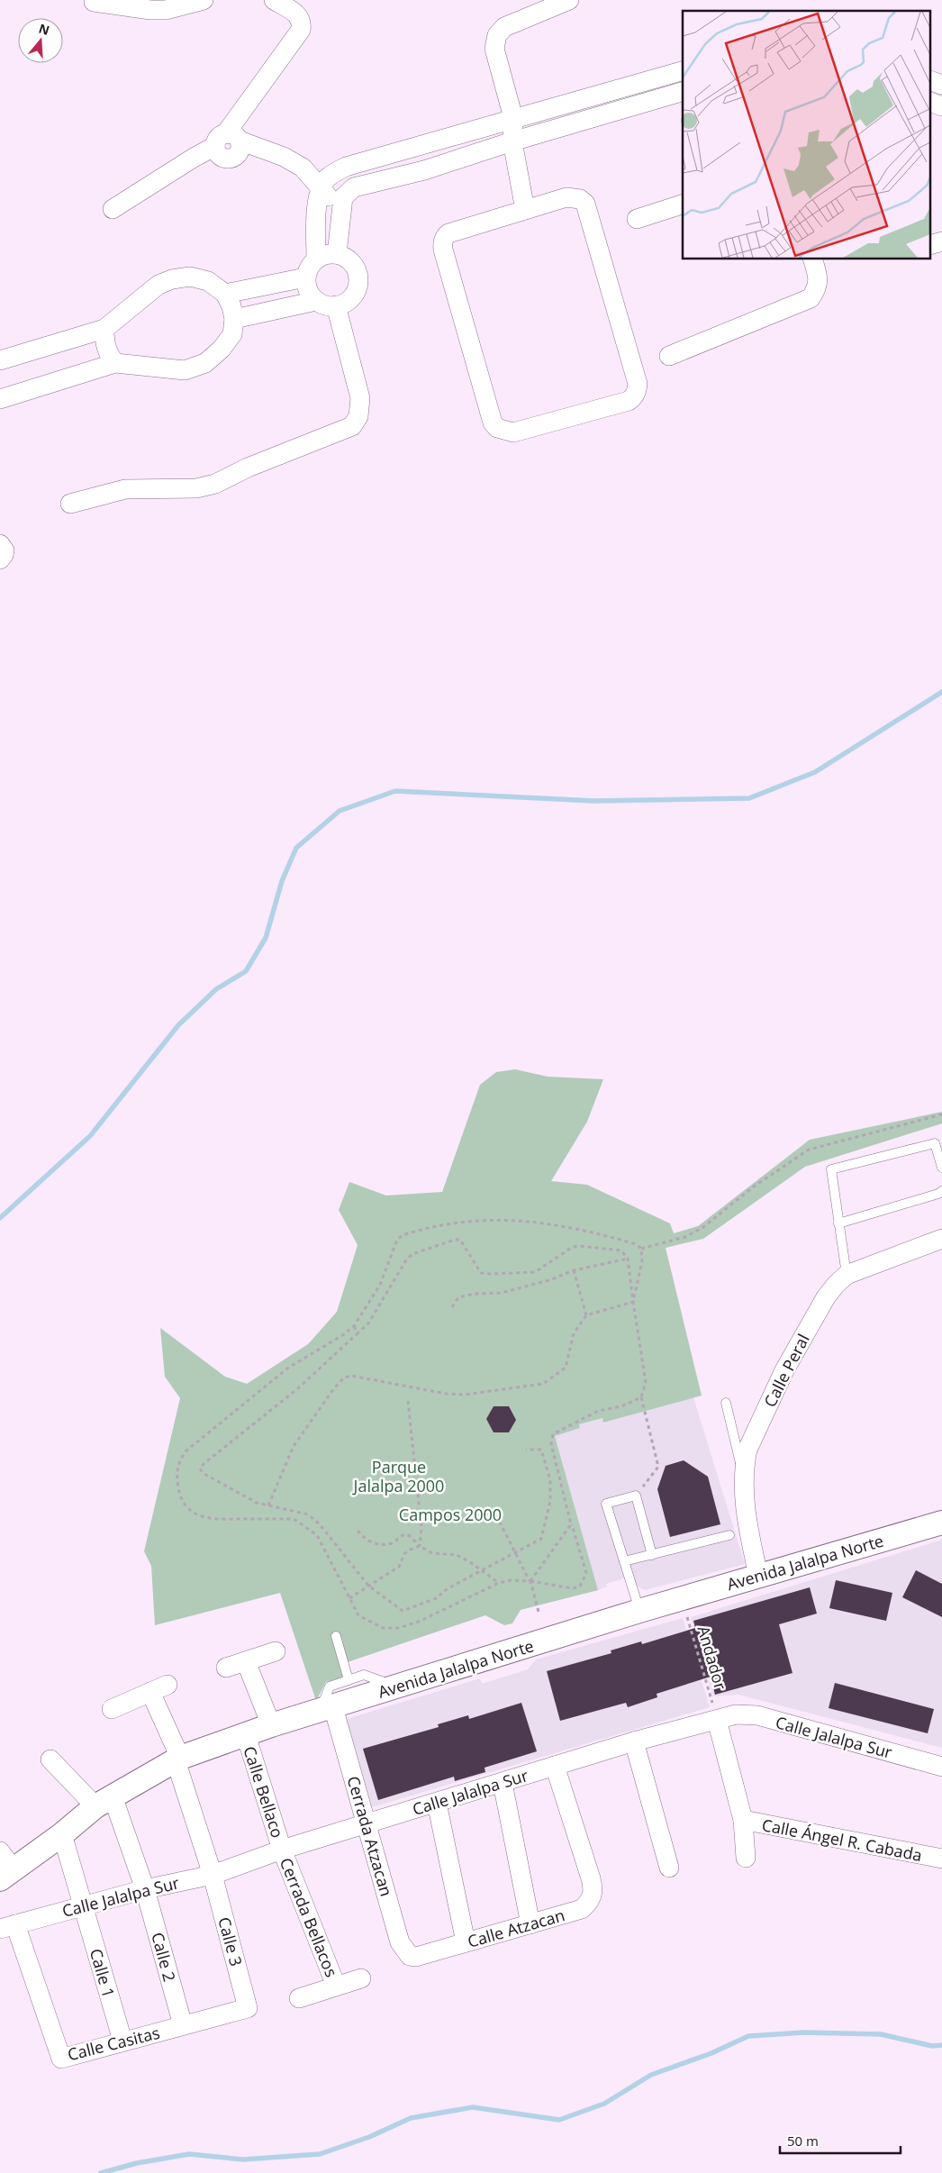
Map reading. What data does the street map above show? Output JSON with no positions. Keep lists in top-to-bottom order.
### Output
{
  "streets": {
    "street": [
      "Calle Peral",
      "Avenida Jalalpa Norte",
      "Calle Jalalpa Sur",
      "Calle Bellaco",
      "Cerrada Atzacan",
      "Calle Ángel R. Cabada",
      "Cerrada Bellacos",
      "Calle Atzacan",
      "Calle 3",
      "Calle 2",
      "Calle 1",
      "Calle Casitas"
    ],
    "path": ["Andador"]
  },
  "crossings": [
    ["Calle Peral", "Avenida Jalalpa Norte"],
    ["Avenida Jalalpa Norte", "Calle Bellaco"],
    ["Avenida Jalalpa Norte", "Cerrada Atzacan"],
    ["Avenida Jalalpa Norte", "Calle 3"],
    ["Avenida Jalalpa Norte", "Calle 2"],
    ["Avenida Jalalpa Norte", "Calle 1"],
    ["Andador", "Calle Jalalpa Sur"],
    ["Calle Jalalpa Sur", "Calle Bellaco"],
    ["Calle Jalalpa Sur", "Cerrada Atzacan"],
    ["Calle Jalalpa Sur", "Cerrada Bellacos"],
    ["Calle Jalalpa Sur", "Calle Atzacan"],
    ["Calle Jalalpa Sur", "Calle 3"],
    ["Calle Jalalpa Sur", "Calle 2"],
    ["Calle Jalalpa Sur", "Calle 1"],
    ["Calle Jalalpa Sur", "Calle Casitas"],
    ["Calle Bellaco", "Cerrada Bellacos"],
    ["Cerrada Atzacan", "Calle Atzacan"],
    ["Calle 3", "Calle Casitas"],
    ["Calle 2", "Calle Casitas"],
    ["Calle 1", "Calle Casitas"]
  ],
  "parks": ["Parque Jalalpa 2000", "Campos 2000"],
  "scale_bar": "50 m",
  "north": "top"
}
